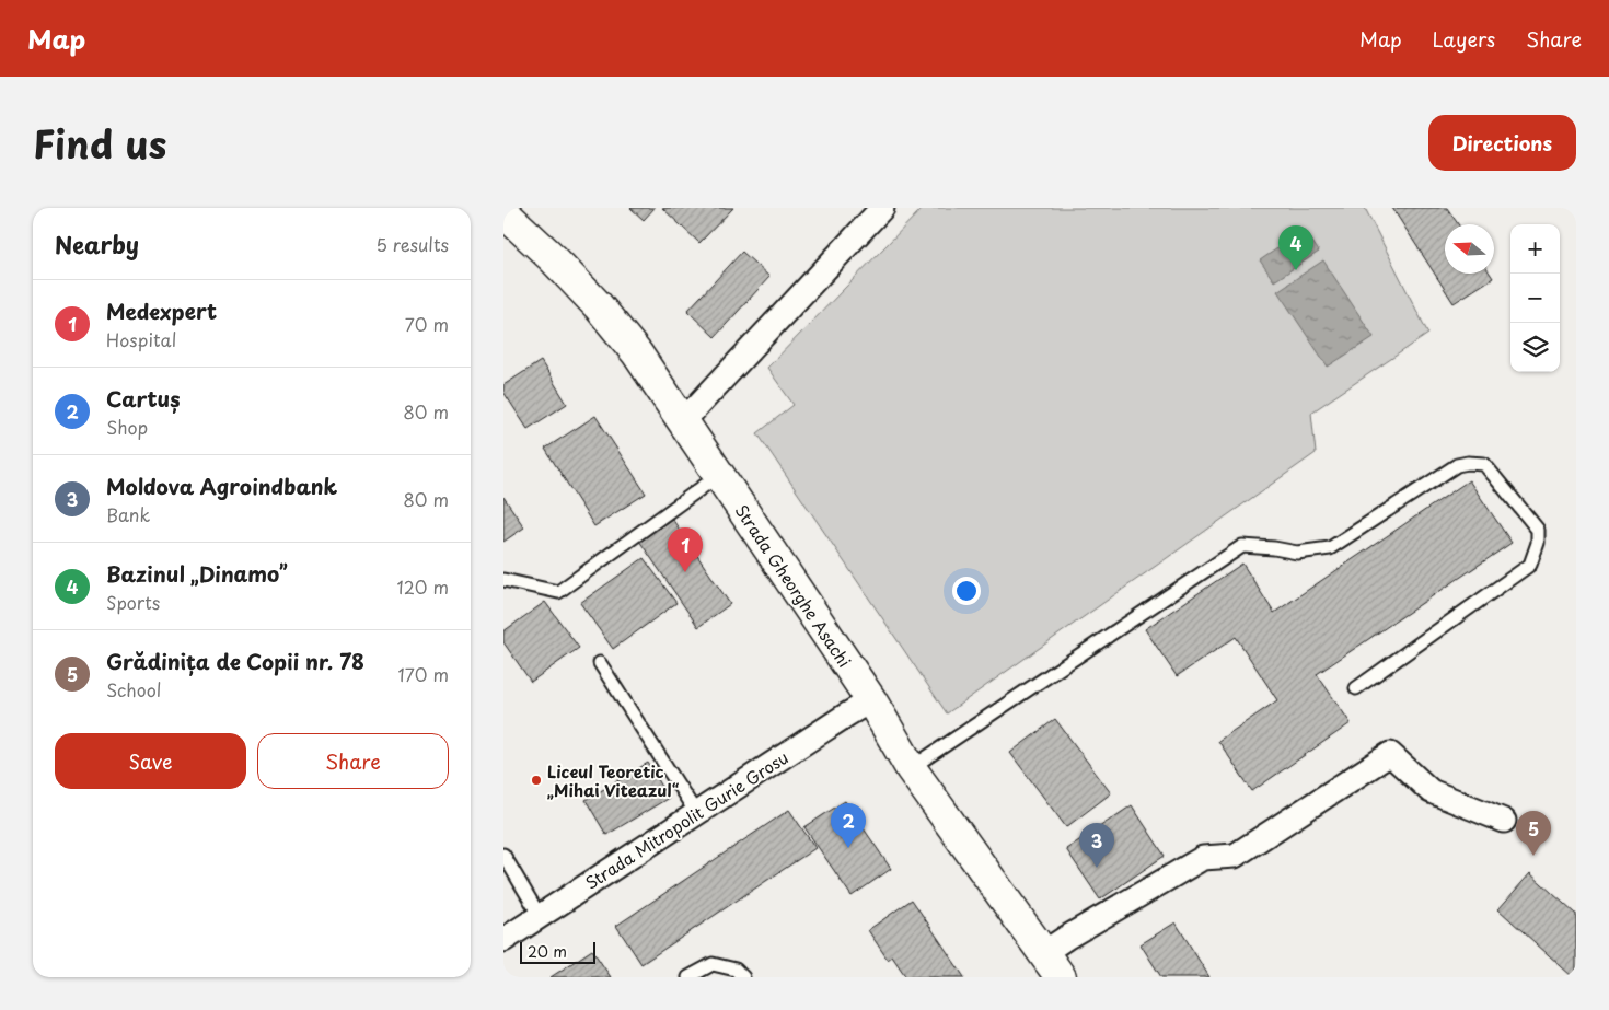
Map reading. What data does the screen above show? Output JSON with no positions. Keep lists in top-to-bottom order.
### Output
{
  "streets": {
    "main road": ["Strada Gheorghe Asachi"],
    "street": ["Strada Mitropolit Gurie Grosu"]
  },
  "crossings": [
    ["Strada Gheorghe Asachi", "Strada Mitropolit Gurie Grosu"]
  ],
  "places": ["Liceul Teoretic „Mihai Viteazul“"],
  "scale_bar": "20 m",
  "north": "left",
  "page": {
    "header": "Map",
    "nav": ["Map", "Layers", "Share"],
    "title": "Find us",
    "buttons": [
      "Directions",
      ["Save", "Share"]
    ],
    "heading": ["Nearby", "5 results"],
    "map_buttons": ["+", "−"],
    "pins": [
      "4",
      "1",
      "2",
      "5",
      "3"
    ],
    "list": [
      {
        "mark": "1",
        "name": "Medexpert",
        "note": "Hospital",
        "value": "70 m"
      },
      {
        "mark": "2",
        "name": "Cartuș",
        "note": "Shop",
        "value": "80 m"
      },
      {
        "mark": "3",
        "name": "Moldova Agroindbank",
        "note": "Bank",
        "value": "80 m"
      },
      {
        "mark": "4",
        "name": "Bazinul „Dinamo”",
        "note": "Sports",
        "value": "120 m"
      },
      {
        "mark": "5",
        "name": "Grădinița de Copii nr. 78",
        "note": "School",
        "value": "170 m"
      }
    ],
    "scale": "20 m"
  }
}
